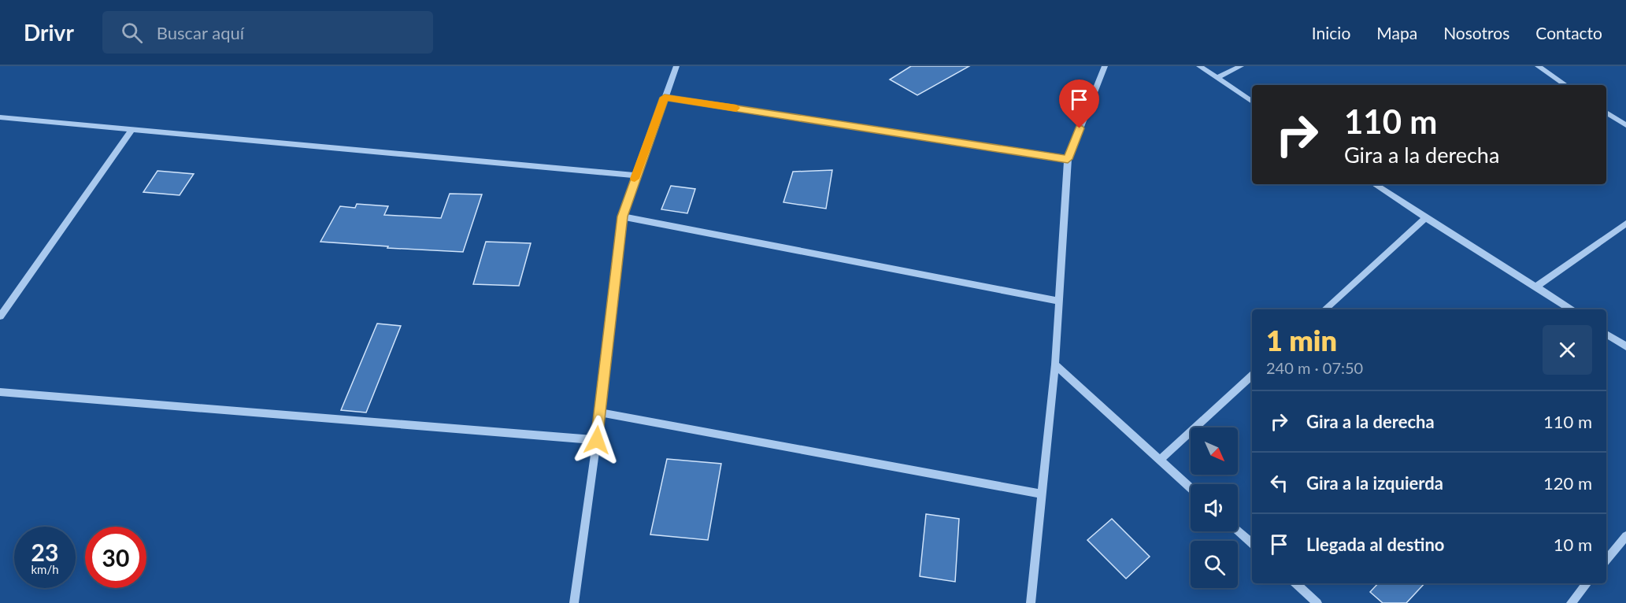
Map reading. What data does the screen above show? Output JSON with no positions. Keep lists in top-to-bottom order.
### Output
{
  "north": "bottom right",
  "page": {
    "header": "Drivr",
    "search": "Buscar aquí",
    "nav": [
      "Inicio",
      "Mapa",
      "Nosotros",
      "Contacto"
    ],
    "turn": ["110 m", "Gira a la derecha"],
    "heading": ["1 min", "240 m · 07:50"],
    "list": [
      {
        "name": "Gira a la derecha",
        "value": "110 m"
      },
      {
        "name": "Gira a la izquierda",
        "value": "120 m"
      },
      {
        "name": "Llegada al destino",
        "value": "10 m"
      }
    ],
    "speed": "23 km/h",
    "limit": "30"
  }
}
